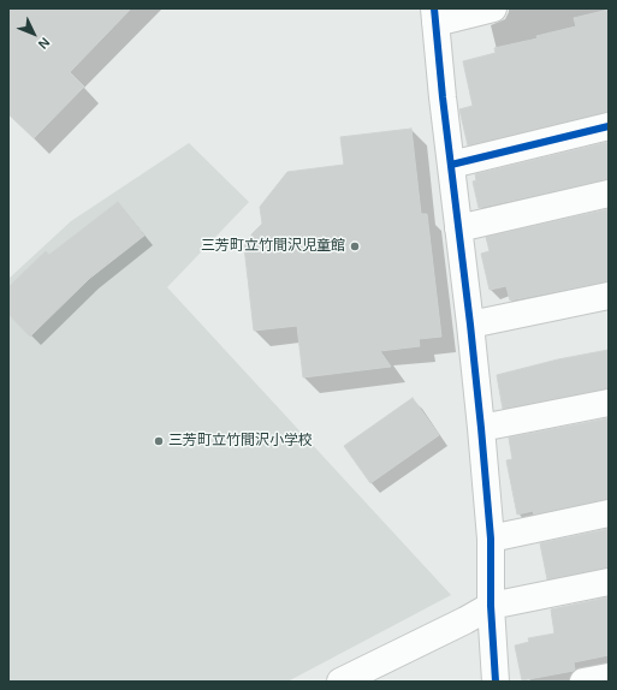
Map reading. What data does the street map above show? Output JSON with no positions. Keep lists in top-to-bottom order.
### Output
{
  "places": ["三芳町立竹間沢児童館", "三芳町立竹間沢小学校"],
  "north": "bottom right"
}
